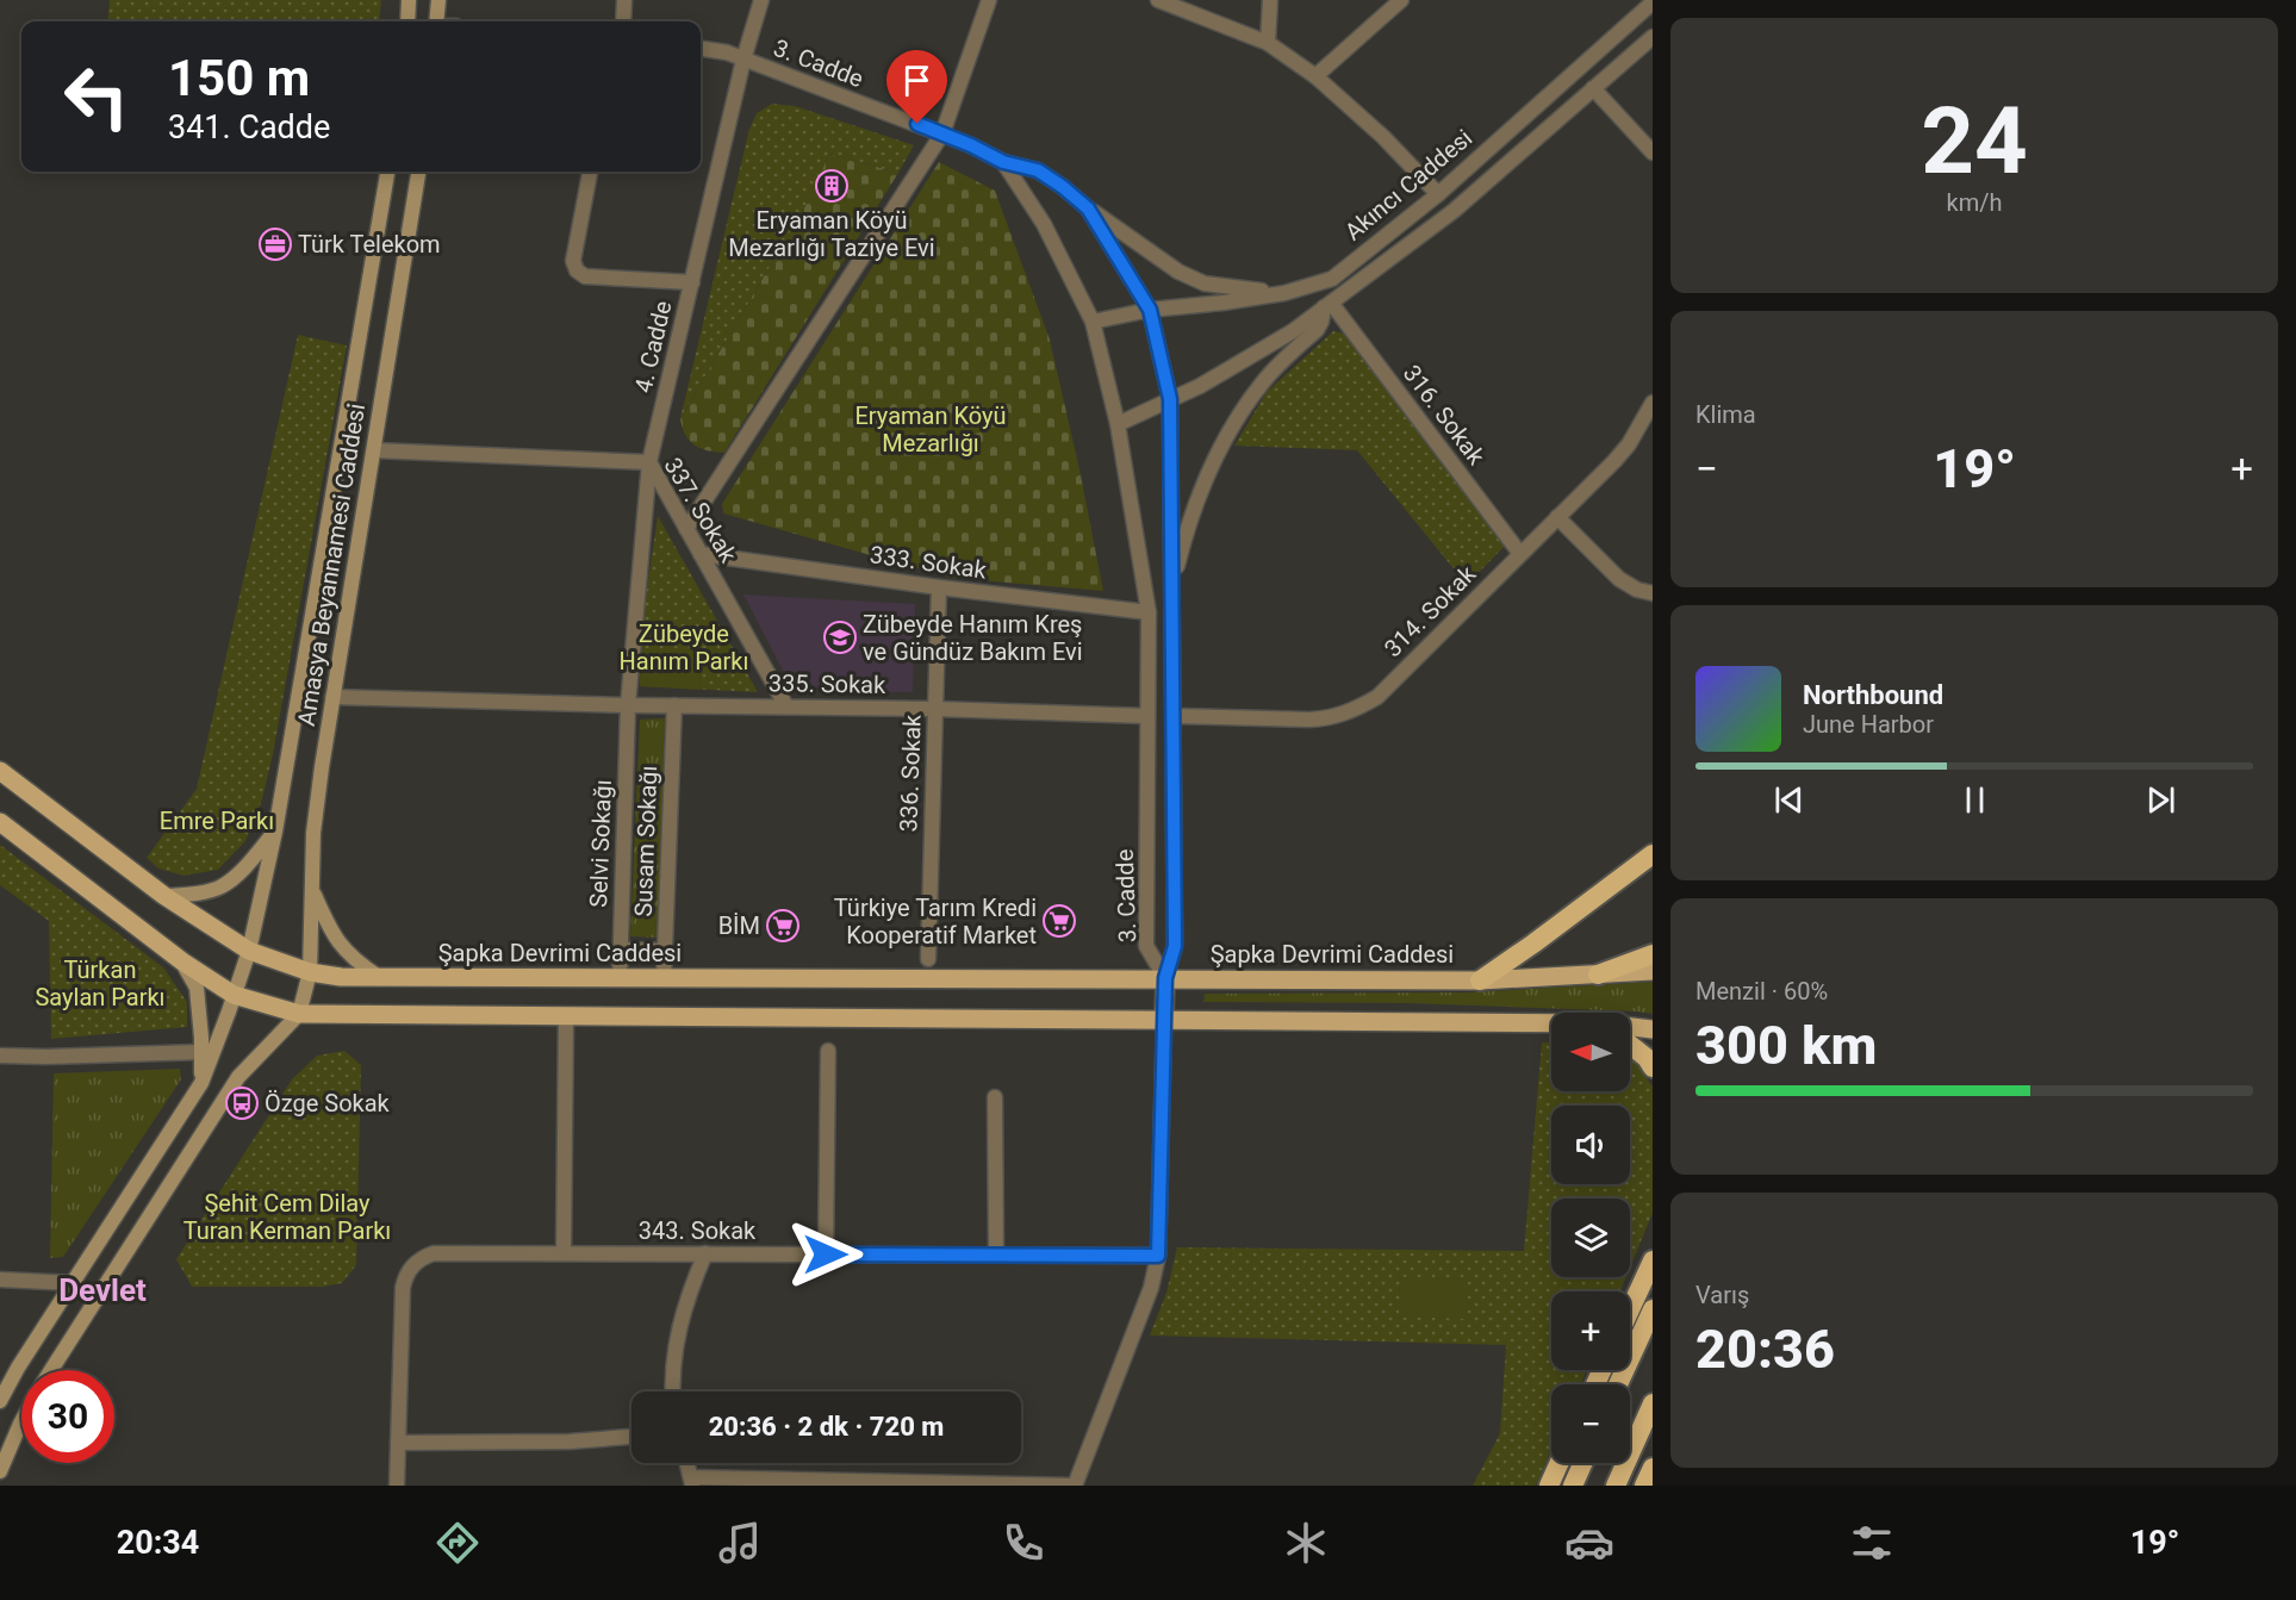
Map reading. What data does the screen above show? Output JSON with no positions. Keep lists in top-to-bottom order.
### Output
{
  "streets": {
    "main road": ["Amasya Beyannamesi Caddesi", "Şapka Devrimi Caddesi"],
    "street": [
      "3. Cadde",
      "Akıncı Caddesi",
      "4. Cadde",
      "316. Sokak",
      "337. Sokak",
      "333. Sokak",
      "314. Sokak",
      "335. Sokak",
      "336. Sokak",
      "Susam Sokağı",
      "Selvi Sokağı",
      "343. Sokak"
    ]
  },
  "crossings": [
    ["3. Cadde", "Akıncı Caddesi"],
    ["3. Cadde", "4. Cadde"],
    ["3. Cadde", "333. Sokak"],
    ["3. Cadde", "314. Sokak"],
    ["3. Cadde", "335. Sokak"],
    ["3. Cadde", "Şapka Devrimi Caddesi"],
    ["Akıncı Caddesi", "316. Sokak"],
    ["4. Cadde", "337. Sokak"],
    ["4. Cadde", "335. Sokak"],
    ["4. Cadde", "Selvi Sokağı"],
    ["316. Sokak", "314. Sokak"],
    ["337. Sokak", "333. Sokak"],
    ["337. Sokak", "Amasya Beyannamesi Caddesi"],
    ["337. Sokak", "335. Sokak"],
    ["333. Sokak", "336. Sokak"],
    ["Amasya Beyannamesi Caddesi", "335. Sokak"],
    ["Amasya Beyannamesi Caddesi", "Şapka Devrimi Caddesi"],
    ["314. Sokak", "335. Sokak"],
    ["335. Sokak", "336. Sokak"],
    ["335. Sokak", "Susam Sokağı"],
    ["335. Sokak", "Selvi Sokağı"],
    ["Susam Sokağı", "Şapka Devrimi Caddesi"],
    ["Selvi Sokağı", "Şapka Devrimi Caddesi"]
  ],
  "districts": ["Devlet"],
  "parks": [
    "Eryaman Köyü Mezarlığı",
    "Zübeyde Hanım Parkı",
    "Emre Parkı",
    "Türkan Saylan Parkı",
    "Şehit Cem Dilay Turan Kerman Parkı"
  ],
  "places": {
    "building": ["Eryaman Köyü Mezarlığı Taziye Evi"],
    "office": ["Türk Telekom"],
    "school or university": ["Zübeyde Hanım Kreş ve Gündüz Bakım Evi"],
    "supermarket": ["Türkiye Tarım Kredi Kooperatif Market", "BİM"],
    "bus stop": ["Özge Sokak"]
  },
  "north": "left",
  "page": {
    "tile": [
      ["24", "km/h"],
      "Klima",
      ["Menzil · 60%", "300 km"],
      ["Varış", "20:36"]
    ],
    "turn": ["150 m", "341. Cadde"],
    "heat": ["−", "19°", "+"],
    "song": ["Northbound", "June Harbor"],
    "map_buttons": ["+", "−"],
    "limit": "30",
    "trip": "20:36 · 2 dk · 720 m",
    "tabs": ["20:34", "19°"]
  }
}
